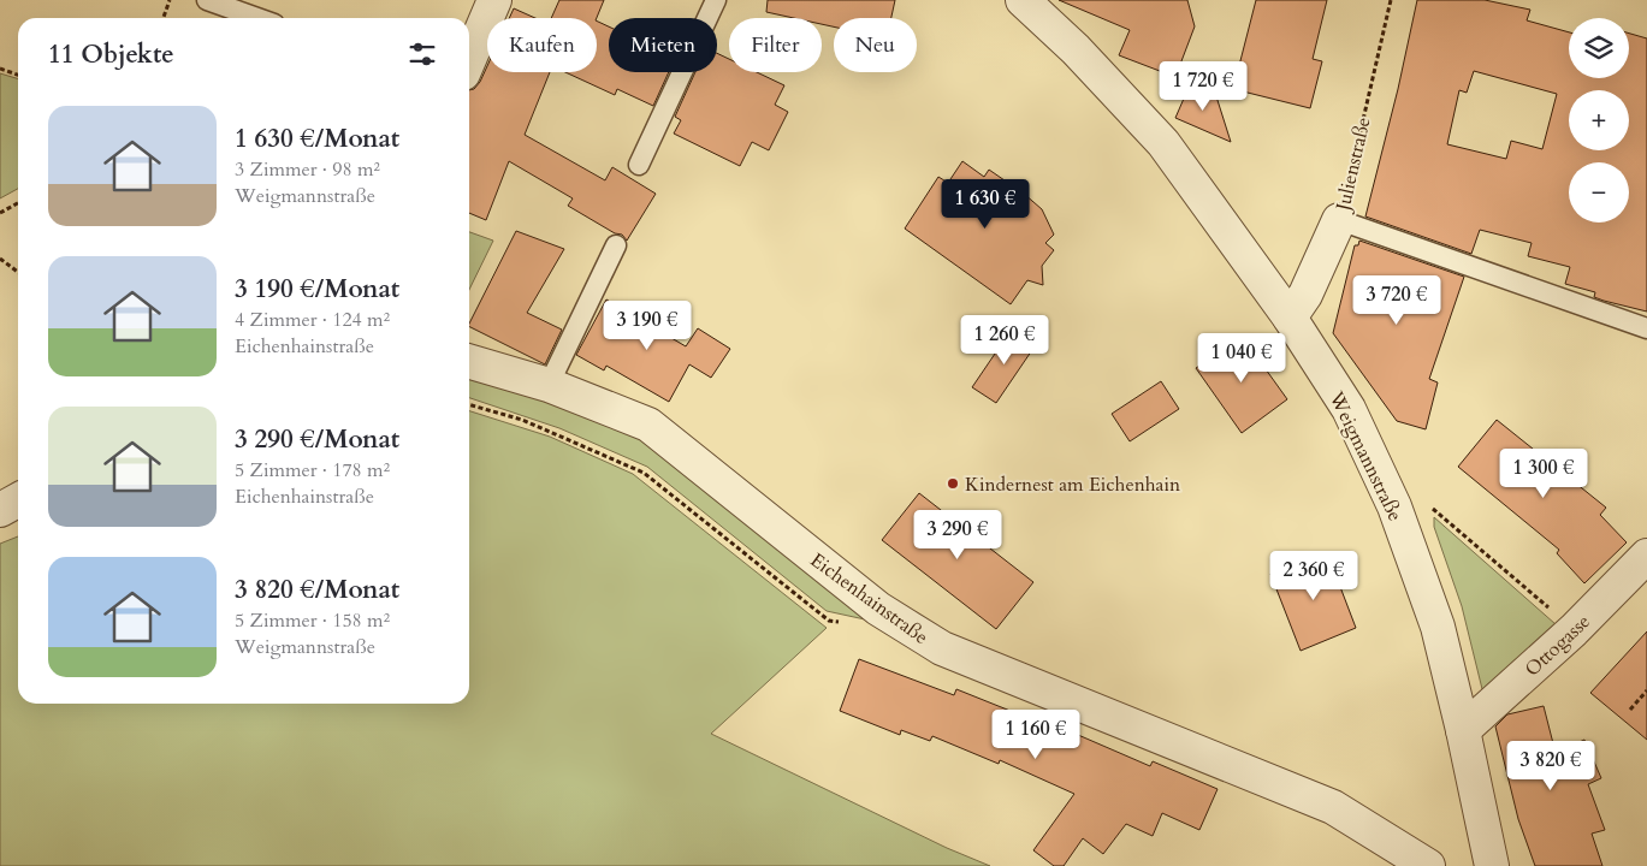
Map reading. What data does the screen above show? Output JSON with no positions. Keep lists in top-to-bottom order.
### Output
{
  "streets": {
    "street": [
      "Julienstraße",
      "Weigmannstraße",
      "Eichenhainstraße",
      "Ottogasse"
    ]
  },
  "crossings": [
    ["Julienstraße", "Weigmannstraße"],
    ["Weigmannstraße", "Ottogasse"]
  ],
  "places": ["Kindernest am Eichenhain"],
  "page": {
    "map_buttons": ["+", "−"],
    "chip": [
      "Kaufen",
      "Mieten",
      "Filter",
      "Neu"
    ],
    "heading": "11 Objekte",
    "price": [
      "1 720 €",
      "1 630 €",
      "3 720 €",
      "3 190 €",
      "1 260 €",
      "1 040 €",
      "1 300 €",
      "3 290 €",
      "2 360 €",
      "1 160 €",
      "3 820 €"
    ],
    "list": [
      {
        "name": "1 630 €/Monat",
        "note": "3 Zimmer · 98 m² · Weigmannstraße"
      },
      {
        "name": "3 190 €/Monat",
        "note": "4 Zimmer · 124 m² · Eichenhainstraße"
      },
      {
        "name": "3 290 €/Monat",
        "note": "5 Zimmer · 178 m² · Eichenhainstraße"
      },
      {
        "name": "3 820 €/Monat",
        "note": "5 Zimmer · 158 m² · Weigmannstraße"
      }
    ]
  }
}
